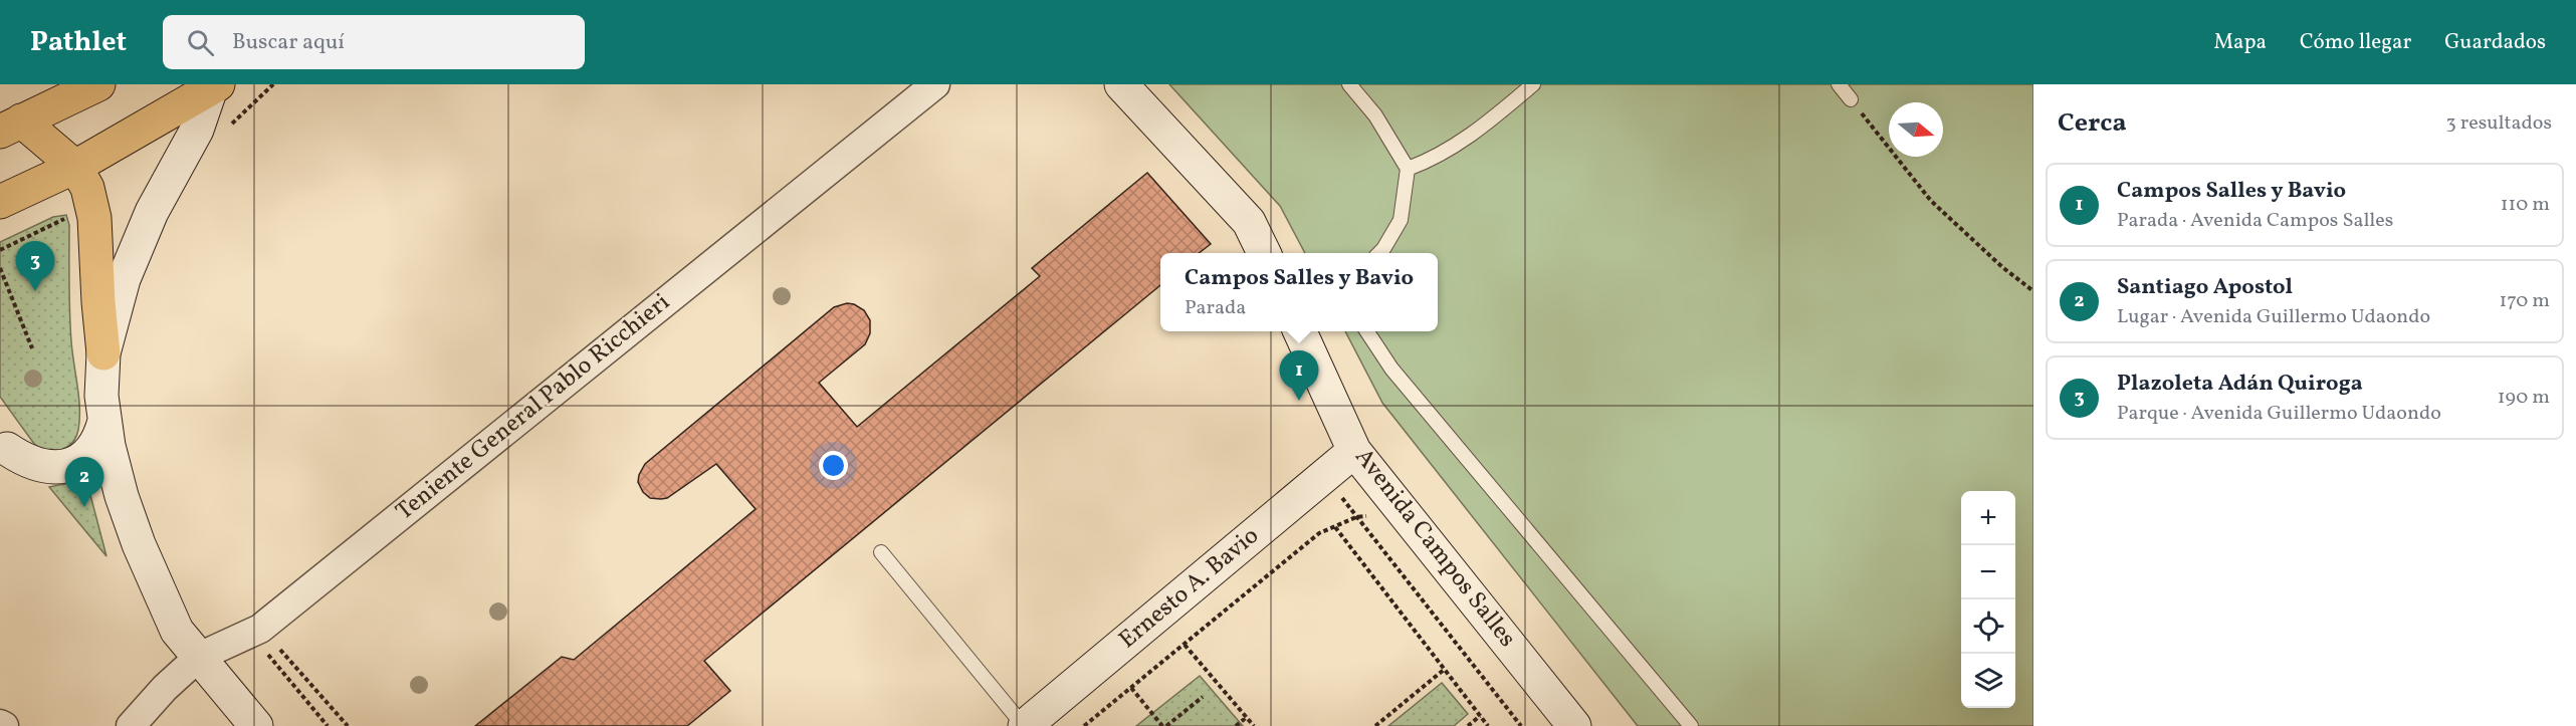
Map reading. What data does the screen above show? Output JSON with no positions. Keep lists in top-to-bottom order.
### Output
{
  "streets": {
    "main road": ["Avenida Campos Salles", "Ernesto A. Bavio"],
    "street": ["Teniente General Pablo Ricchieri"]
  },
  "crossings": [
    ["Avenida Campos Salles", "Ernesto A. Bavio"]
  ],
  "north": "right",
  "page": {
    "header": "Pathlet",
    "search": "Buscar aquí",
    "nav": ["Mapa", "Cómo llegar", "Guardados"],
    "heading": ["Cerca", "3 resultados"],
    "list": [
      {
        "mark": "1",
        "name": "Campos Salles y Bavio",
        "note": "Parada · Avenida Campos Salles",
        "value": "110 m"
      },
      {
        "mark": "2",
        "name": "Santiago Apostol",
        "note": "Lugar · Avenida Guillermo Udaondo",
        "value": "170 m"
      },
      {
        "mark": "3",
        "name": "Plazoleta Adán Quiroga",
        "note": "Parque · Avenida Guillermo Udaondo",
        "value": "190 m"
      }
    ],
    "pins": ["3", "1", "2"],
    "popup": ["Campos Salles y Bavio", "Parada"],
    "map_buttons": ["+", "−"]
  }
}
